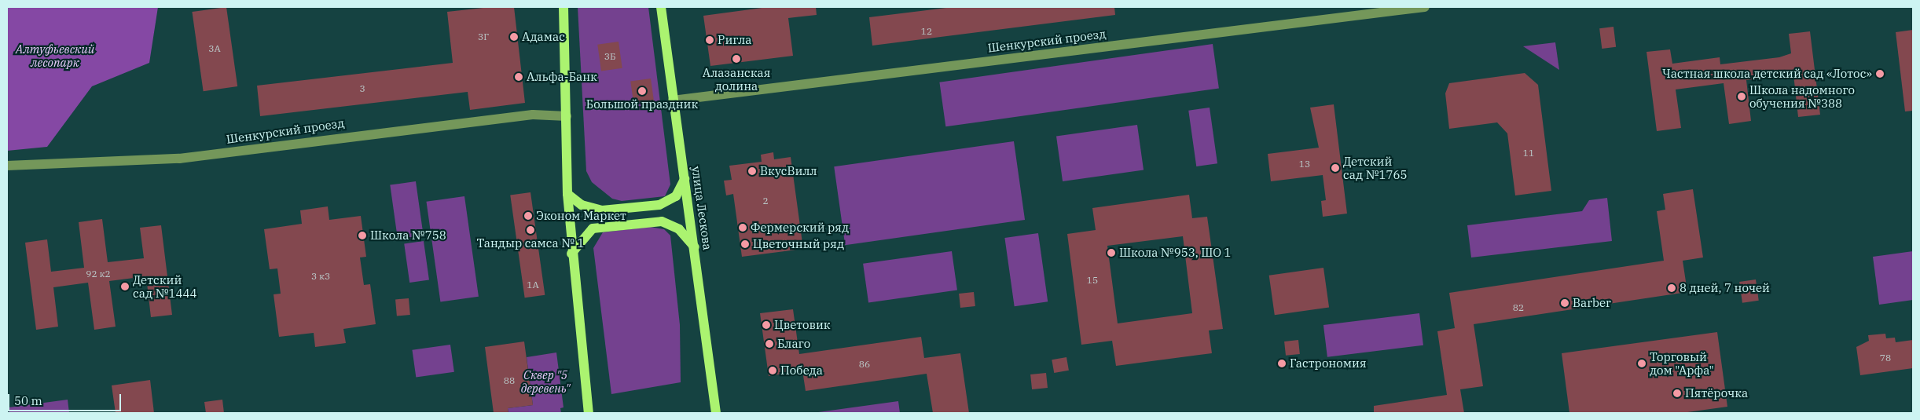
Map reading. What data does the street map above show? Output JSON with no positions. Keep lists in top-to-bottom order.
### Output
{
  "streets": {
    "main road": ["улица Лескова"],
    "street": ["Шенкурский проезд"]
  },
  "crossings": [
    ["Шенкурский проезд", "улица Лескова"]
  ],
  "parks": ["Алтуфьевский лесопарк", "Сквер \"5 деревень\""],
  "places": [
    "Адамас",
    "Ригла",
    "Алазанская долина",
    "Частная школа детский сад «Лотос»",
    "Альфа-Банк",
    "Большой праздник",
    "Школа надомного обучения №388",
    "Детский сад №1765",
    "ВкусВилл",
    "Эконом Маркет",
    "Фермерский ряд",
    "Тандыр самса № 1",
    "Школа №758",
    "Цветочный ряд",
    "Школа №953, ШО 1",
    "Детский сад №1444",
    "8 дней, 7 ночей",
    "Barber",
    "Цветовик",
    "Благо",
    "Гастрономия",
    "Торговый дом \"Арфа\"",
    "Победа",
    "Пятёрочка"
  ],
  "house_numbers": [
    "12",
    "3Г",
    "3А",
    "3Б",
    "3",
    "11",
    "13",
    "2",
    "92 к2",
    "3 к3",
    "15",
    "1А",
    "82",
    "78",
    "86",
    "88"
  ],
  "scale_bar": "50 m"
}
